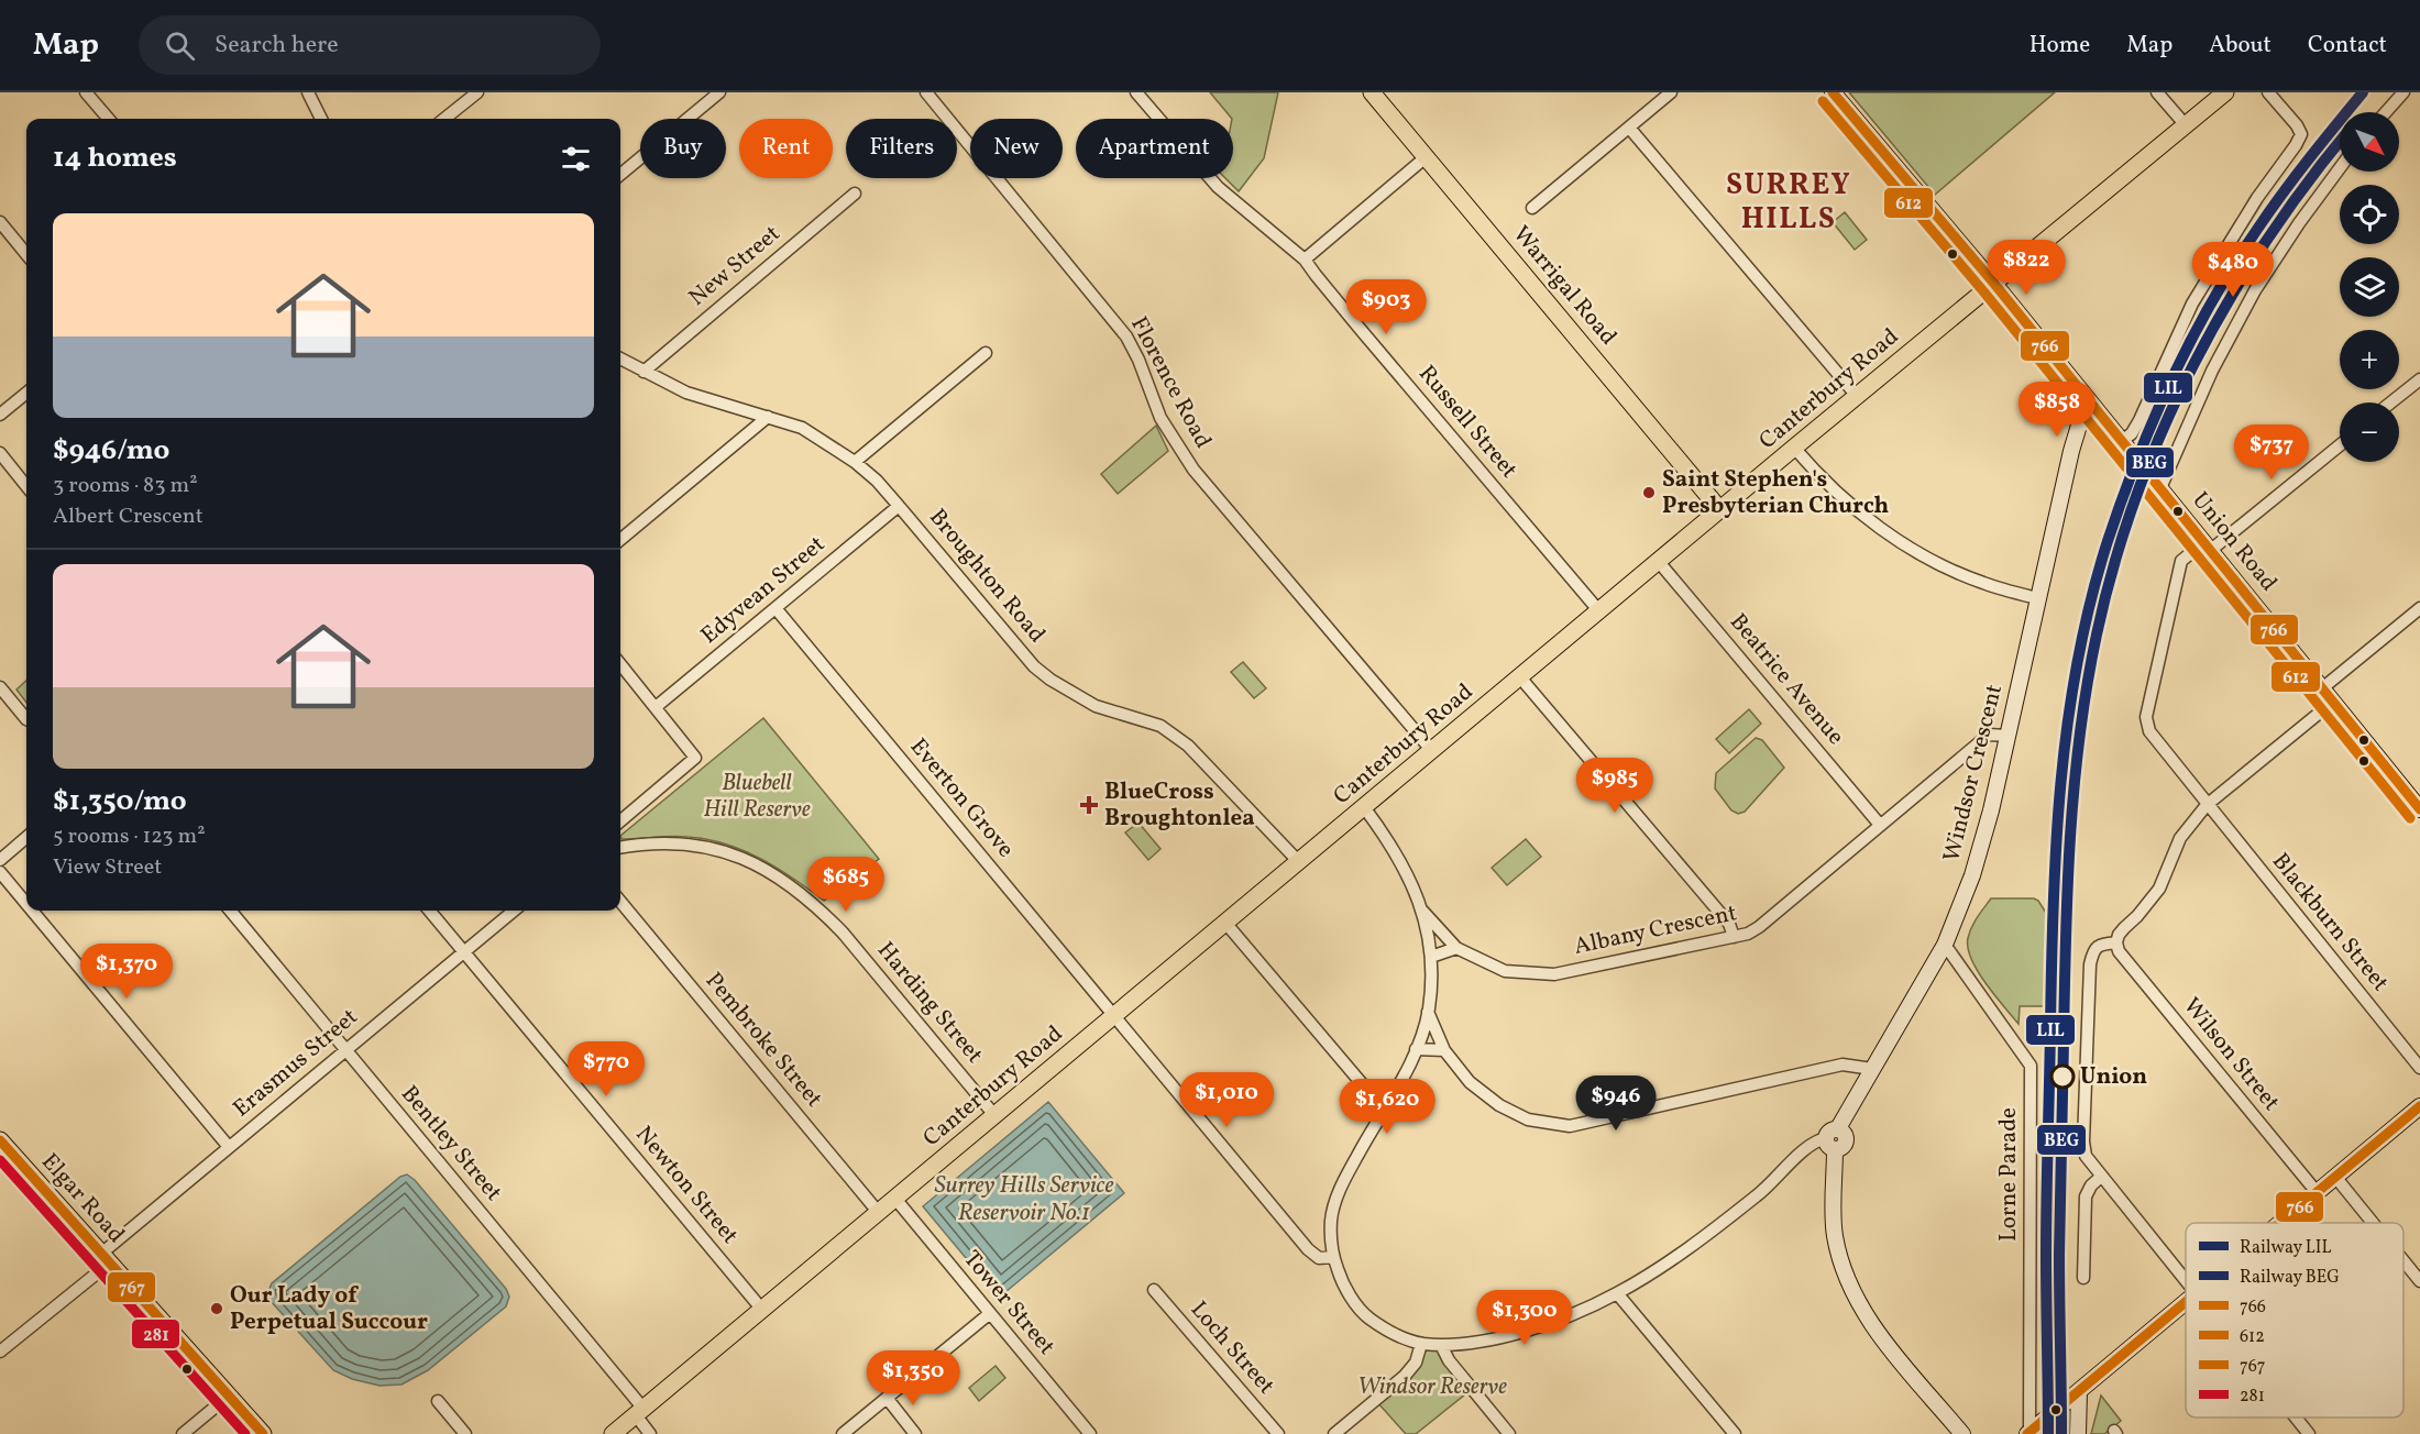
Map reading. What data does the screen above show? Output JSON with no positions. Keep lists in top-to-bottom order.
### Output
{
  "streets": {
    "main road": ["Warrigal Road", "Canterbury Road", "Elgar Road"],
    "street": [
      "New Street",
      "Florence Road",
      "Russell Street",
      "Union Road",
      "Broughton Road",
      "Edyvean Street",
      "Beatrice Avenue",
      "Windsor Crescent",
      "Everton Grove",
      "Blackburn Street",
      "Albany Crescent",
      "Harding Street",
      "Pembroke Street",
      "Wilson Street",
      "Erasmus Street",
      "Bentley Street",
      "Lorne Parade",
      "Newton Street",
      "Tower Street",
      "Loch Street"
    ]
  },
  "crossings": [
    ["New Street", "Broughton Road"],
    ["Warrigal Road", "Canterbury Road"],
    ["Florence Road", "Canterbury Road"],
    ["Canterbury Road", "Russell Street"],
    ["Canterbury Road", "Union Road"],
    ["Canterbury Road", "Broughton Road"],
    ["Canterbury Road", "Beatrice Avenue"],
    ["Canterbury Road", "Everton Grove"],
    ["Canterbury Road", "Harding Street"],
    ["Canterbury Road", "Pembroke Street"],
    ["Canterbury Road", "Bentley Street"],
    ["Canterbury Road", "Newton Street"],
    ["Canterbury Road", "Tower Street"],
    ["Union Road", "Windsor Crescent"],
    ["Union Road", "Blackburn Street"],
    ["Broughton Road", "Edyvean Street"],
    ["Edyvean Street", "Everton Grove"],
    ["Beatrice Avenue", "Albany Crescent"],
    ["Windsor Crescent", "Everton Grove"],
    ["Windsor Crescent", "Albany Crescent"],
    ["Windsor Crescent", "Lorne Parade"],
    ["Erasmus Street", "Bentley Street"],
    ["Erasmus Street", "Newton Street"],
    ["Erasmus Street", "Elgar Road"]
  ],
  "districts": ["SURREY HILLS"],
  "water": ["Surrey Hills Service Reservoir No.1"],
  "parks": ["Bluebell Hill Reserve", "Windsor Reserve"],
  "places": {
    "other": ["Saint Stephen's Presbyterian Church", "Union", "Our Lady of Perpetual Succour"],
    "health": ["BlueCross Broughtonlea"]
  },
  "lines": [
    "rail line LIL",
    "transit line 766",
    "transit line 612",
    "rail line BEG",
    "transit line 767",
    "transit line 281"
  ],
  "legend": [
    "Railway LIL",
    "Railway BEG",
    "766",
    "612",
    "767",
    "281"
  ],
  "north": "bottom right",
  "page": {
    "header": "Map",
    "search": "Search here",
    "nav": [
      "Home",
      "Map",
      "About",
      "Contact"
    ],
    "map_buttons": ["+", "−"],
    "chip": [
      "Buy",
      "Rent",
      "Filters",
      "New",
      "Apartment"
    ],
    "heading": "14 homes",
    "list": [
      {
        "name": "$946/mo",
        "note": "3 rooms · 83 m² · Albert Crescent"
      },
      {
        "name": "$1,350/mo",
        "note": "5 rooms · 123 m² · View Street"
      }
    ],
    "price": [
      "$822",
      "$480",
      "$903",
      "$858",
      "$737",
      "$985",
      "$685",
      "$1,370",
      "$770",
      "$1,010",
      "$946",
      "$1,620",
      "$1,300",
      "$1,350"
    ]
  }
}
